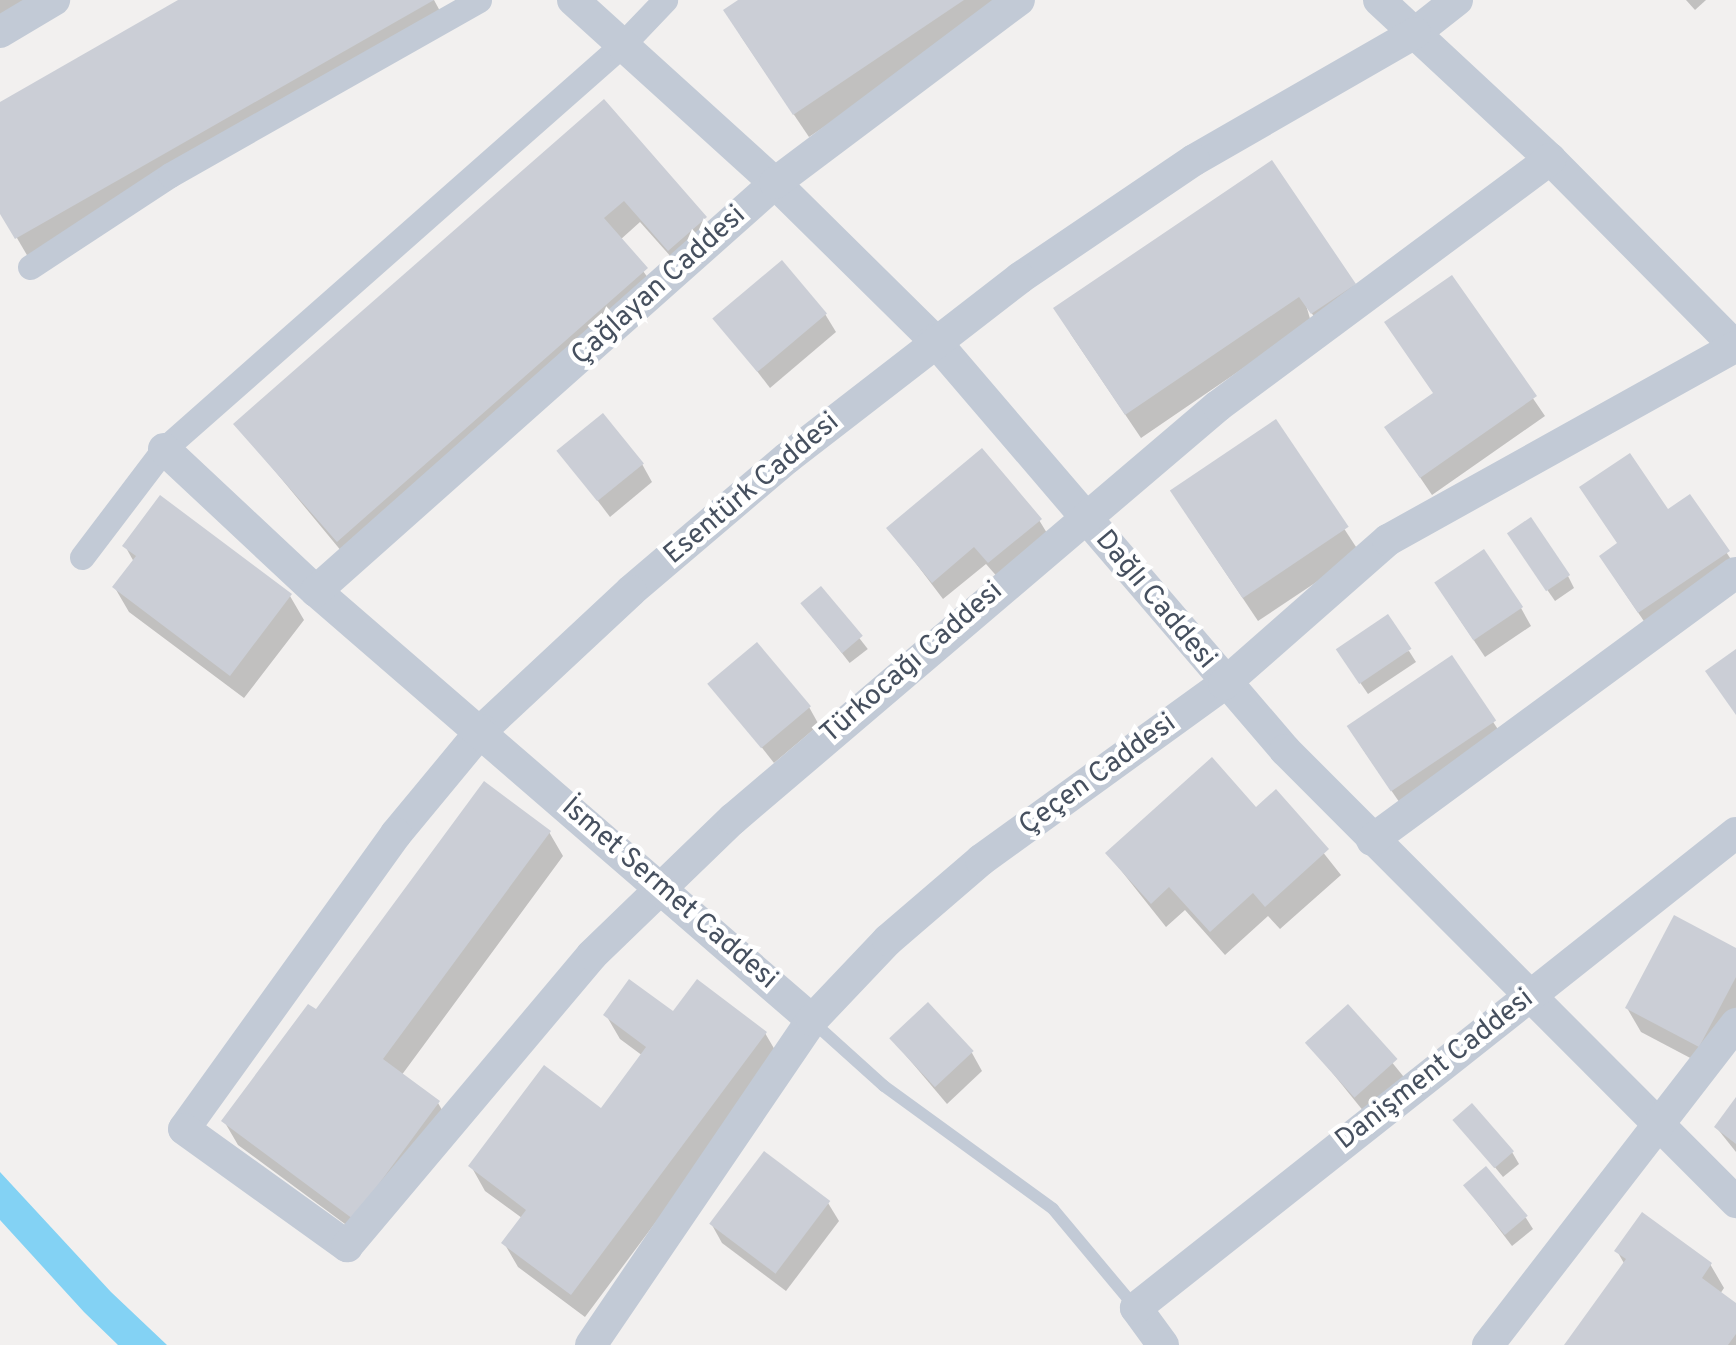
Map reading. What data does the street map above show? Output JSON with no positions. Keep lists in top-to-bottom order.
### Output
{
  "streets": {
    "street": [
      "Çağlayan Caddesi",
      "Esentürk Caddesi",
      "Dağlı Caddesi",
      "Türkocağı Caddesi",
      "Çeçen Caddesi",
      "İsmet Sermet Caddesi",
      "Danişment Caddesi"
    ]
  },
  "crossings": [
    ["Çağlayan Caddesi", "Dağlı Caddesi"],
    ["Çağlayan Caddesi", "İsmet Sermet Caddesi"],
    ["Esentürk Caddesi", "Dağlı Caddesi"],
    ["Esentürk Caddesi", "Türkocağı Caddesi"],
    ["Esentürk Caddesi", "İsmet Sermet Caddesi"],
    ["Dağlı Caddesi", "Türkocağı Caddesi"],
    ["Dağlı Caddesi", "Çeçen Caddesi"],
    ["Dağlı Caddesi", "Danişment Caddesi"],
    ["Türkocağı Caddesi", "İsmet Sermet Caddesi"],
    ["Çeçen Caddesi", "İsmet Sermet Caddesi"],
    ["İsmet Sermet Caddesi", "Danişment Caddesi"]
  ]
}
